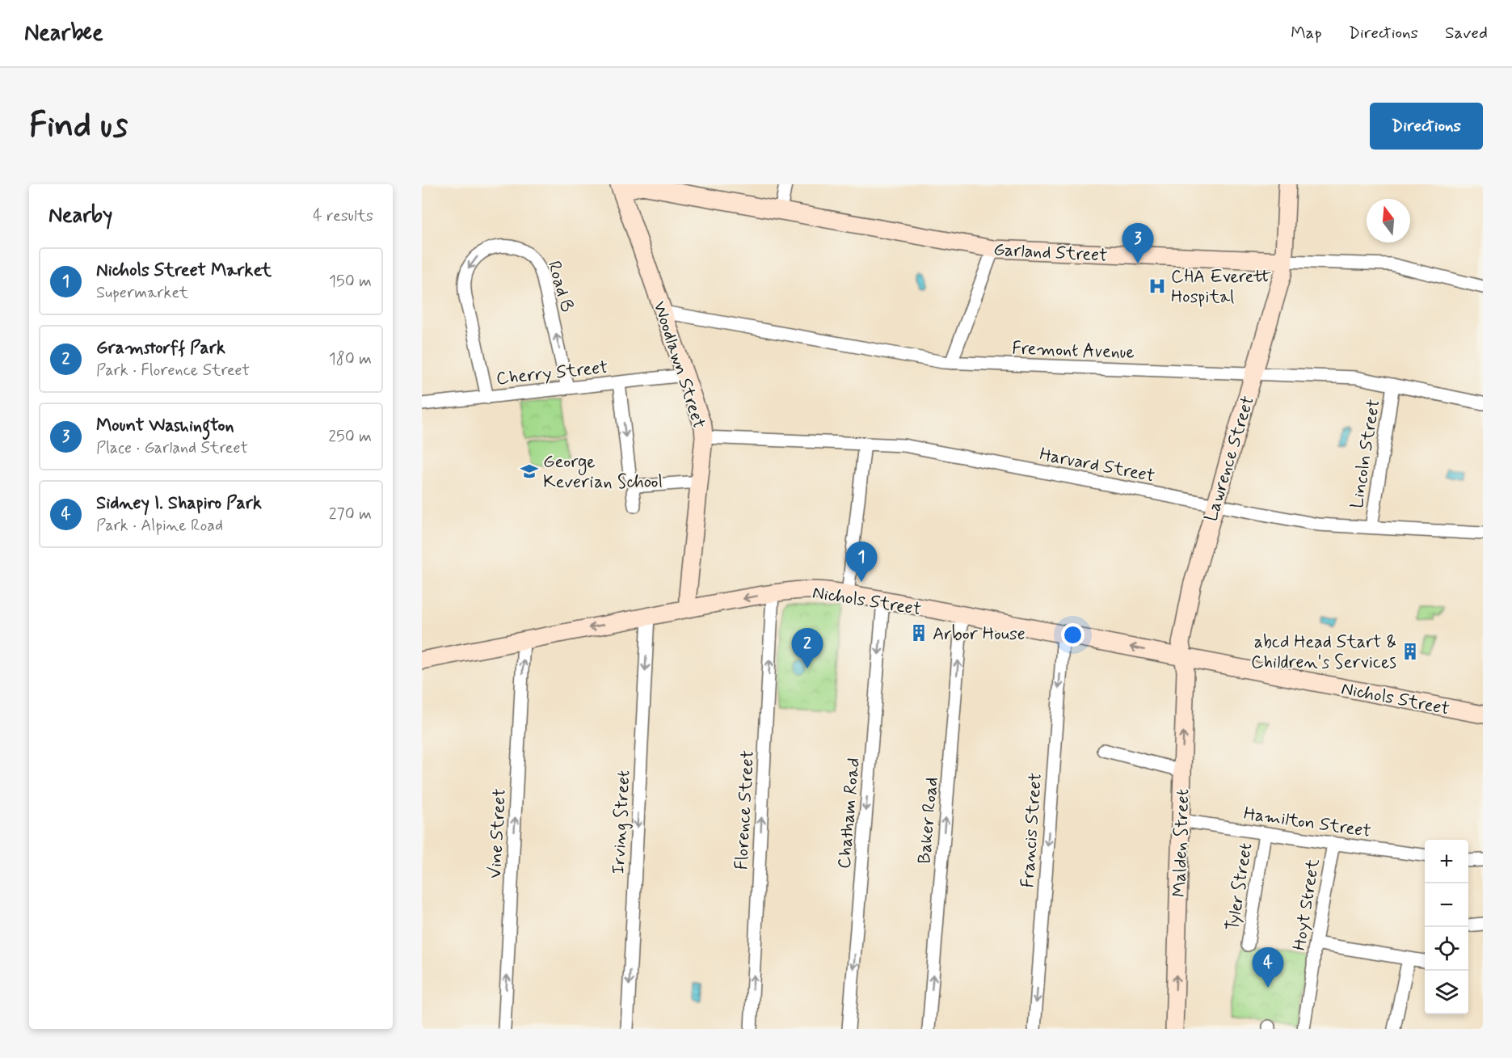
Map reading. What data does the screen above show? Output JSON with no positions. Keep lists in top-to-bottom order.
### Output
{
  "streets": {
    "street": [
      "Garland Street",
      "Road B",
      "Fremont Avenue",
      "Woodlawn Street",
      "Cherry Street",
      "Lincoln Street",
      "Lawrence Street",
      "Harvard Street",
      "Nichols Street",
      "Florence Street",
      "Chatham Road",
      "Baker Road",
      "Hamilton Street",
      "Irving Street",
      "Francis Street",
      "Vine Street",
      "Malden Street",
      "Tyler Street",
      "Hoyt Street"
    ]
  },
  "crossings": [
    ["Garland Street", "Woodlawn Street"],
    ["Garland Street", "Lawrence Street"],
    ["Road B", "Cherry Street"],
    ["Fremont Avenue", "Woodlawn Street"],
    ["Fremont Avenue", "Lincoln Street"],
    ["Fremont Avenue", "Lawrence Street"],
    ["Woodlawn Street", "Cherry Street"],
    ["Woodlawn Street", "Harvard Street"],
    ["Woodlawn Street", "Nichols Street"],
    ["Lincoln Street", "Harvard Street"],
    ["Lawrence Street", "Harvard Street"],
    ["Lawrence Street", "Nichols Street"],
    ["Lawrence Street", "Malden Street"],
    ["Nichols Street", "Florence Street"],
    ["Nichols Street", "Chatham Road"],
    ["Nichols Street", "Baker Road"],
    ["Nichols Street", "Irving Street"],
    ["Nichols Street", "Francis Street"],
    ["Nichols Street", "Vine Street"],
    ["Nichols Street", "Malden Street"],
    ["Hamilton Street", "Malden Street"],
    ["Hamilton Street", "Tyler Street"],
    ["Hamilton Street", "Hoyt Street"]
  ],
  "one_way": [
    "Florence Street",
    "Chatham Road",
    "Baker Road",
    "Irving Street",
    "Francis Street",
    "Vine Street",
    "Malden Street"
  ],
  "places": {
    "hospital": ["CHA Everett Hospital"],
    "school or university": ["George Keverian School"],
    "building": ["Arbor House", "abcd Head Start & Children's Services"]
  },
  "north": "top",
  "page": {
    "header": "Nearbee",
    "nav": ["Map", "Directions", "Saved"],
    "buttons": "Directions",
    "title": "Find us",
    "heading": ["Nearby", "4 results"],
    "pins": [
      "3",
      "1",
      "2",
      "4"
    ],
    "list": [
      {
        "mark": "1",
        "name": "Nichols Street Market",
        "note": "Supermarket",
        "value": "150 m"
      },
      {
        "mark": "2",
        "name": "Gramstorff Park",
        "note": "Park · Florence Street",
        "value": "180 m"
      },
      {
        "mark": "3",
        "name": "Mount Washington",
        "note": "Place · Garland Street",
        "value": "250 m"
      },
      {
        "mark": "4",
        "name": "Sidney I. Shapiro Park",
        "note": "Park · Alpine Road",
        "value": "270 m"
      }
    ],
    "map_buttons": ["+", "−"]
  }
}
